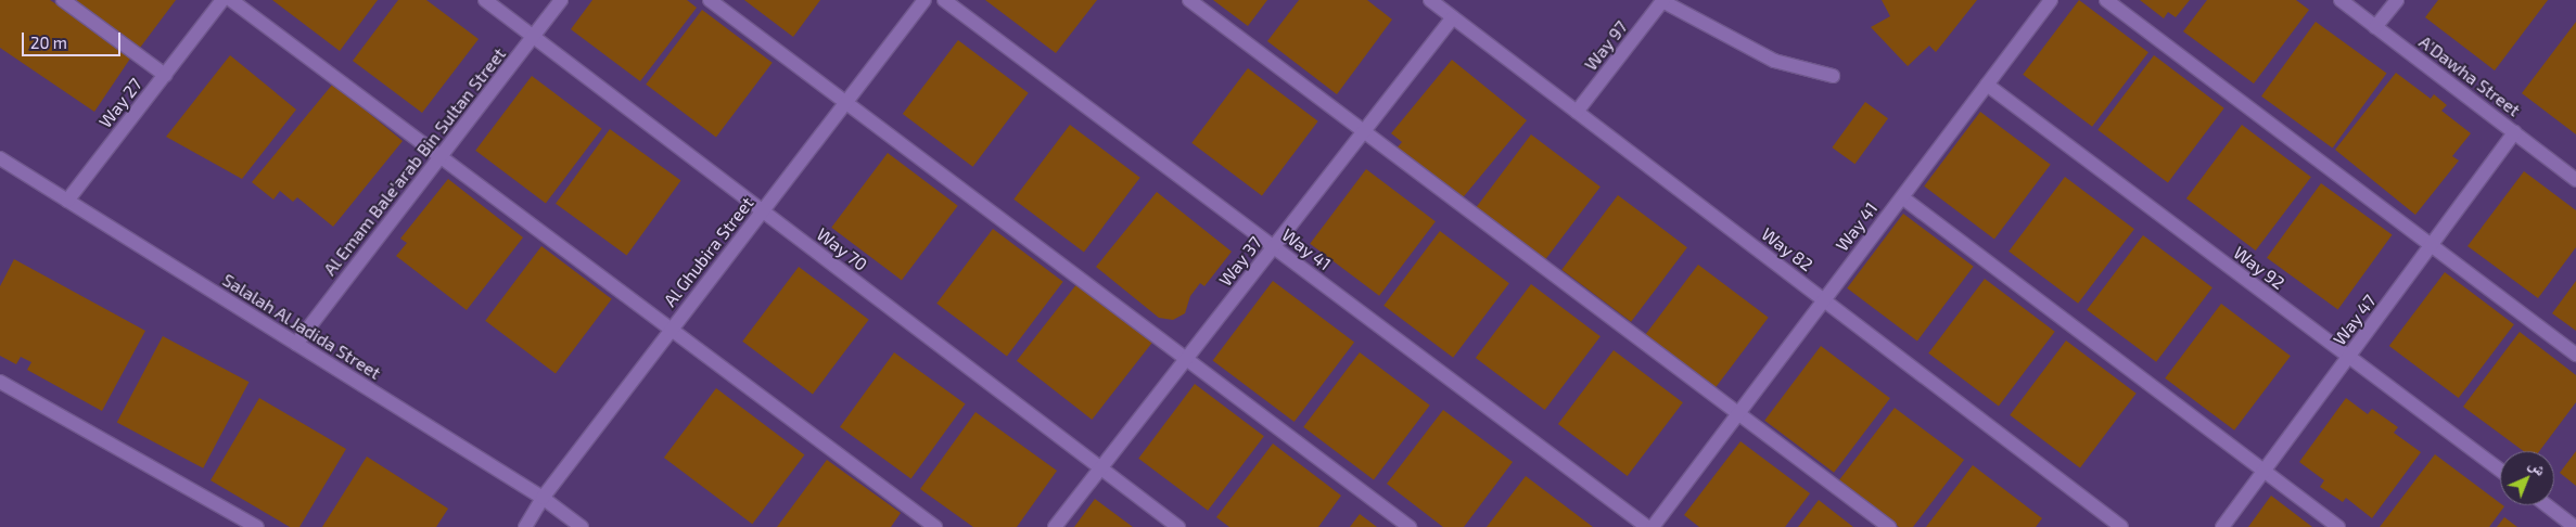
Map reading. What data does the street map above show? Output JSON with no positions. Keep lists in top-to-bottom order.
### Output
{
  "streets": {
    "street": [
      "Way 97",
      "A'Dawha Street",
      "Way 27",
      "Al Emam Bale'arab Bin Sultan Street",
      "Way 41",
      "Way 70",
      "Way 82",
      "Al Ghubira Street",
      "Way 37",
      "Way 92",
      "Way 47",
      "Salalah Al Jadida Street"
    ]
  },
  "crossings": [
    ["Way 97", "Way 82"],
    ["A'Dawha Street", "Way 47"],
    ["Way 27", "Salalah Al Jadida Street"],
    ["Al Emam Bale'arab Bin Sultan Street", "Way 70"],
    ["Al Emam Bale'arab Bin Sultan Street", "Salalah Al Jadida Street"],
    ["Way 41", "Way 82"],
    ["Way 41", "Way 37"],
    ["Way 41", "Way 92"],
    ["Way 70", "Al Ghubira Street"],
    ["Way 70", "Way 37"],
    ["Way 82", "Way 37"],
    ["Al Ghubira Street", "Salalah Al Jadida Street"],
    ["Way 92", "Way 47"]
  ],
  "scale_bar": "20 m",
  "north": "top right"
}
